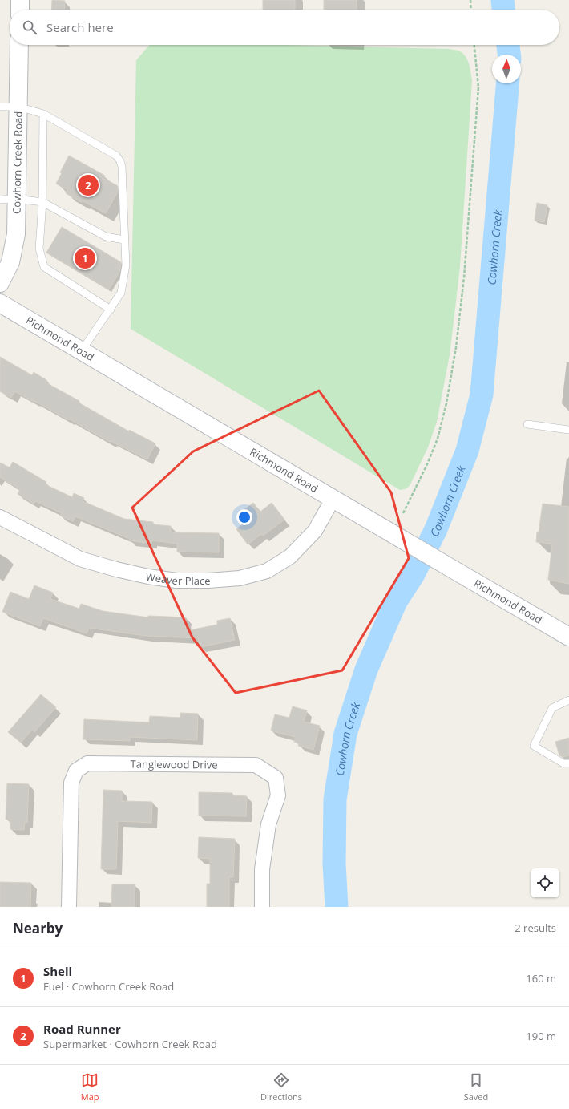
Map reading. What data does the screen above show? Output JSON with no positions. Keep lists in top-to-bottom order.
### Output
{
  "streets": {
    "main road": ["Cowhorn Creek Road", "Richmond Road"],
    "street": ["Weaver Place", "Tanglewood Drive"]
  },
  "crossings": [
    ["Richmond Road", "Weaver Place"]
  ],
  "water": ["Cowhorn Creek"],
  "north": "top",
  "page": {
    "search": "Search here",
    "pins": ["2", "1"],
    "heading": ["Nearby", "2 results"],
    "list": [
      {
        "mark": "1",
        "name": "Shell",
        "note": "Fuel · Cowhorn Creek Road",
        "value": "160 m"
      },
      {
        "mark": "2",
        "name": "Road Runner",
        "note": "Supermarket · Cowhorn Creek Road",
        "value": "190 m"
      }
    ],
    "nav": ["Map", "Directions", "Saved"]
  }
}
